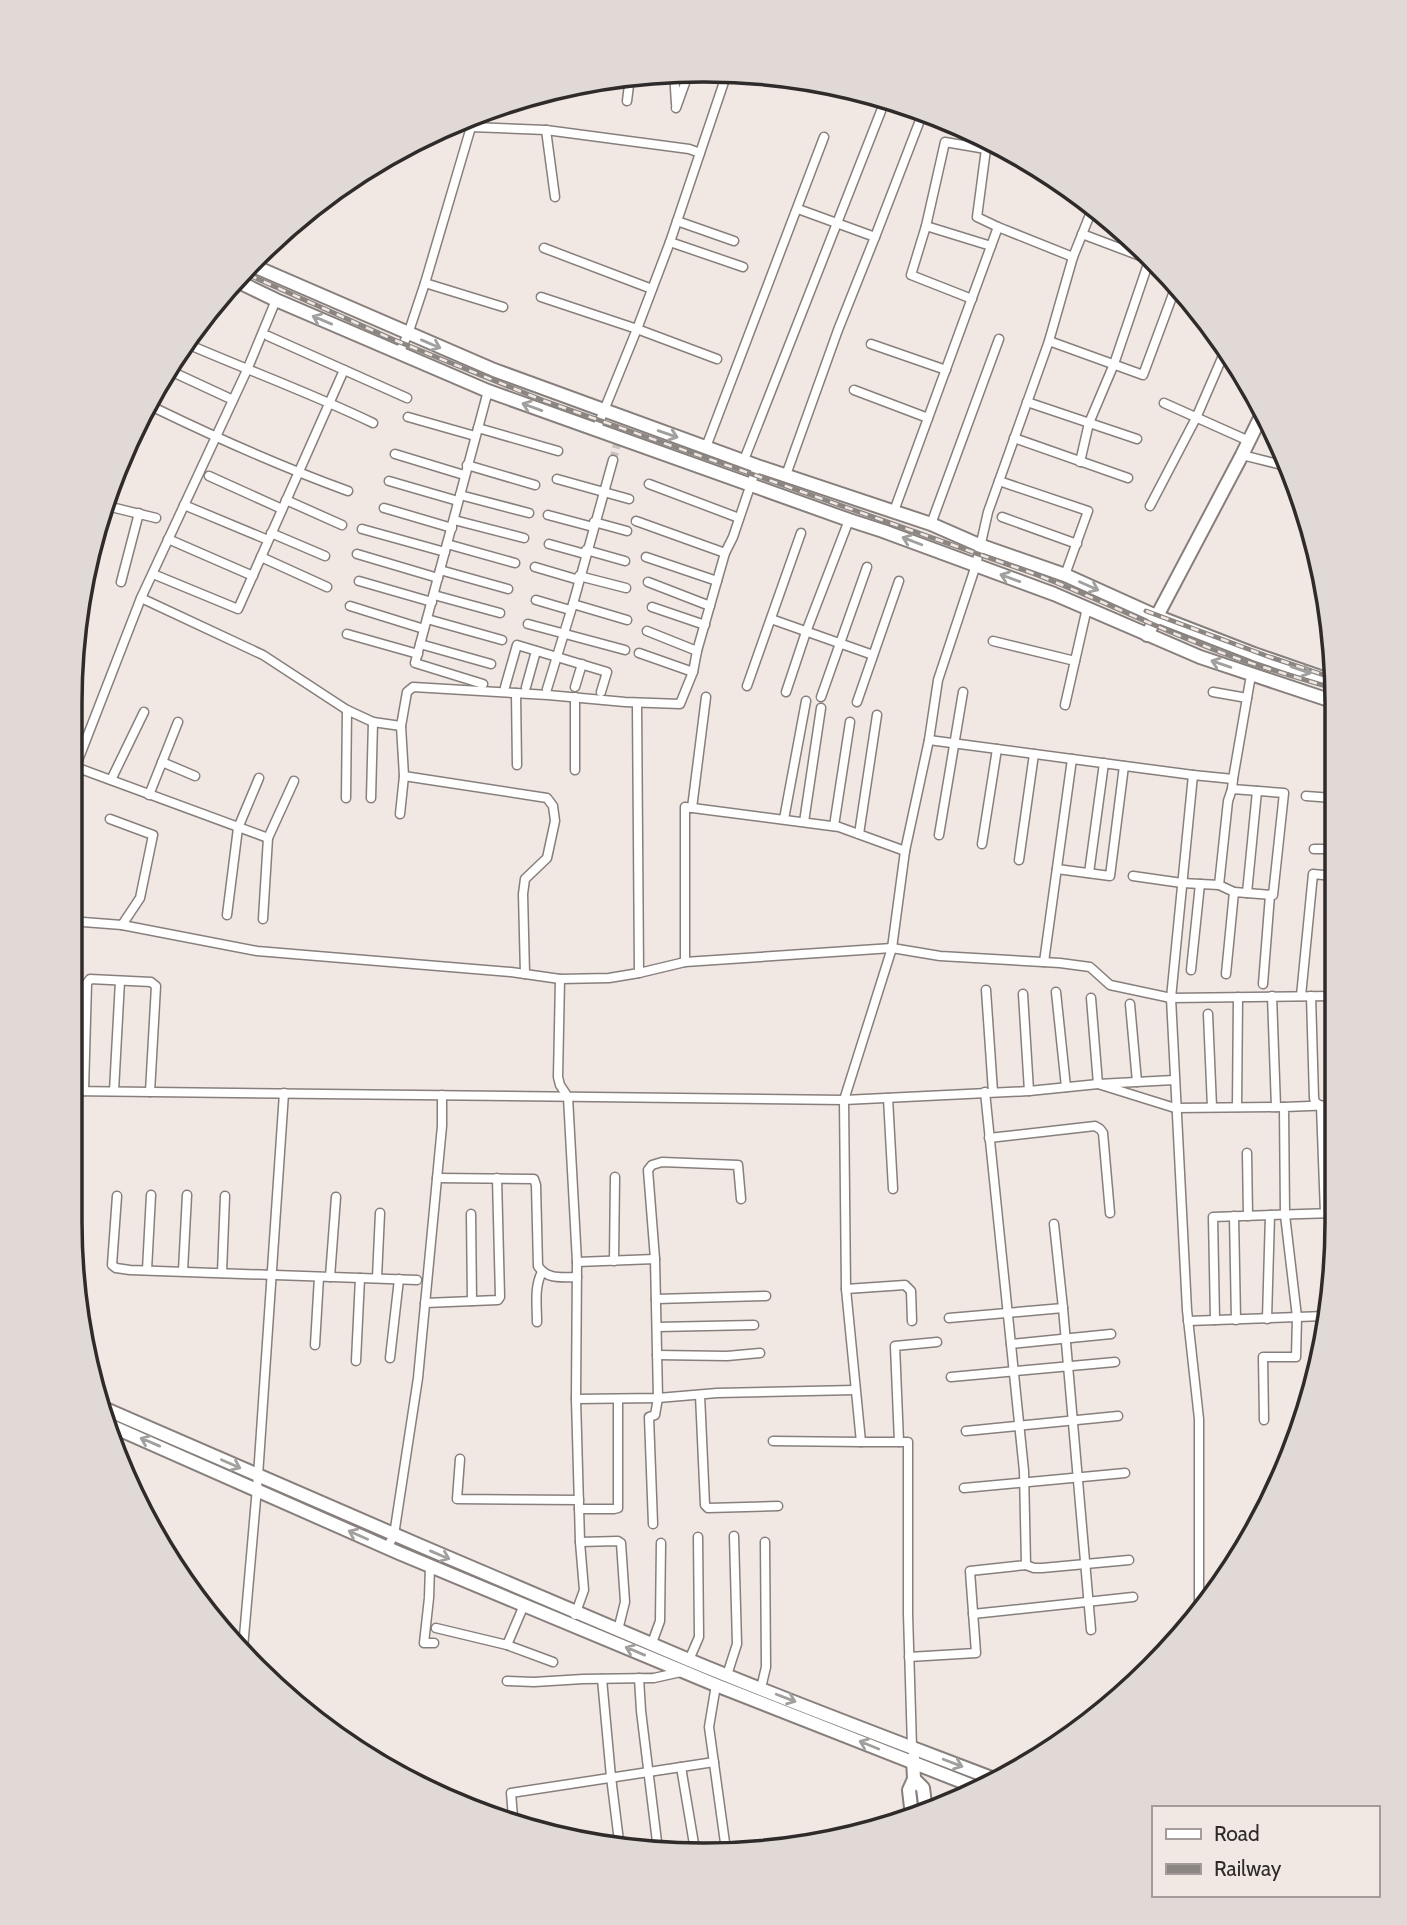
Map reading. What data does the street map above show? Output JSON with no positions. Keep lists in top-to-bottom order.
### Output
{
  "legend": ["Road", "Railway"]
}
